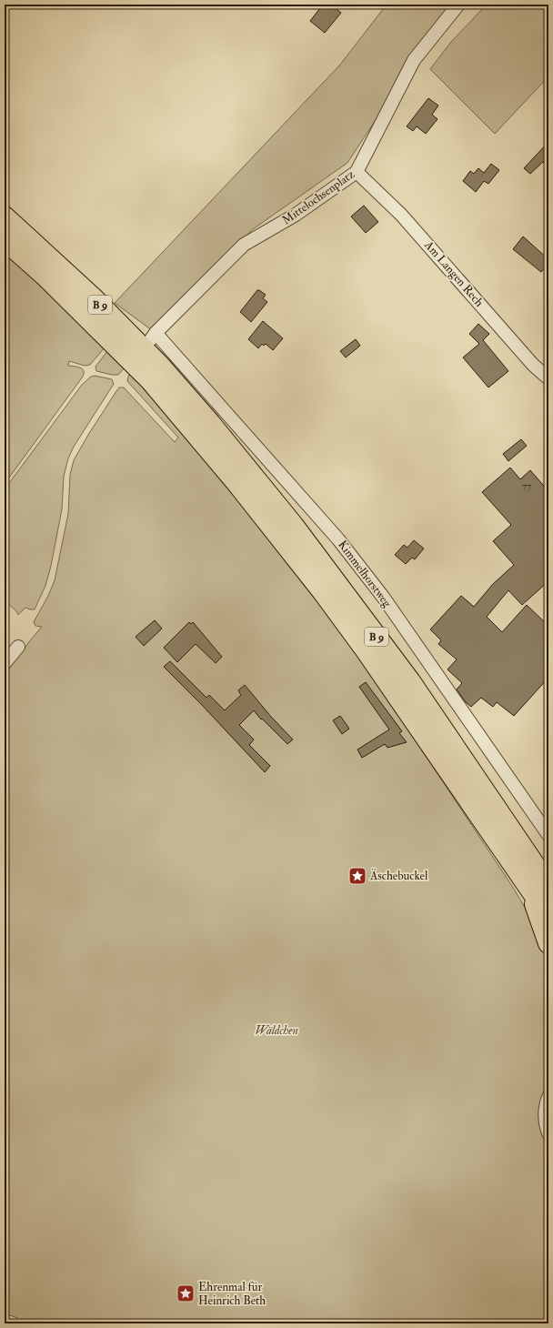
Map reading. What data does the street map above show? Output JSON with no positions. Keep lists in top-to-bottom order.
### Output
{
  "streets": {
    "highway": ["B 9"],
    "street": ["Mittelochsenplatz", "Am Langen Rech", "Kimmelhorstweg"]
  },
  "crossings": [
    ["Mittelochsenplatz", "Am Langen Rech"],
    ["Mittelochsenplatz", "Kimmelhorstweg"]
  ],
  "parks": ["Wäldchen"],
  "places": {
    "place": ["Äschebuckel", "Ehrenmal für Heinrich Beth"]
  },
  "house_numbers": ["77"]
}
